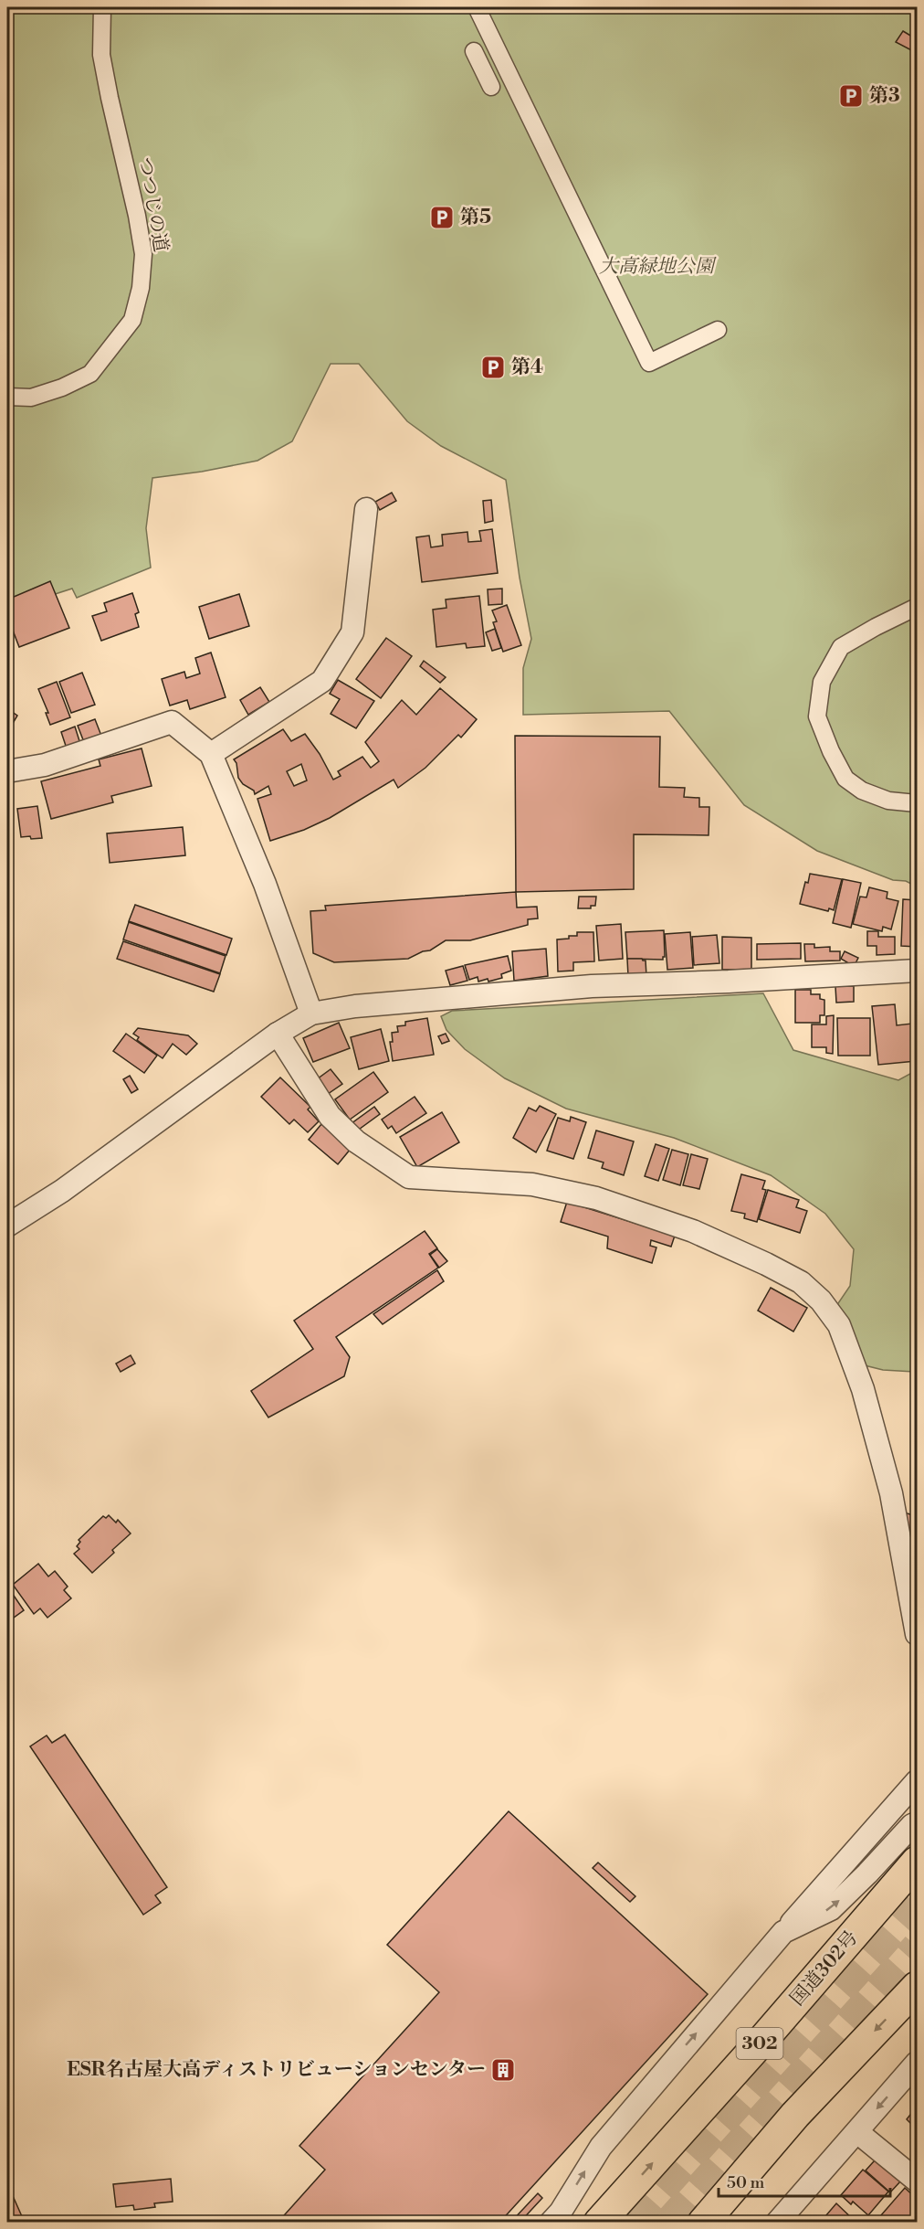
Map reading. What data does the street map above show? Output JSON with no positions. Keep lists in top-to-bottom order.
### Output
{
  "streets": {
    "highway": ["国道302号", "302"],
    "street": ["つつじの道"]
  },
  "parks": ["大高緑地公園"],
  "places": {
    "parking": ["第3", "第5", "第4"],
    "building": ["ESR名古屋大高ディストリビューションセンター"]
  },
  "scale_bar": "50 m"
}
